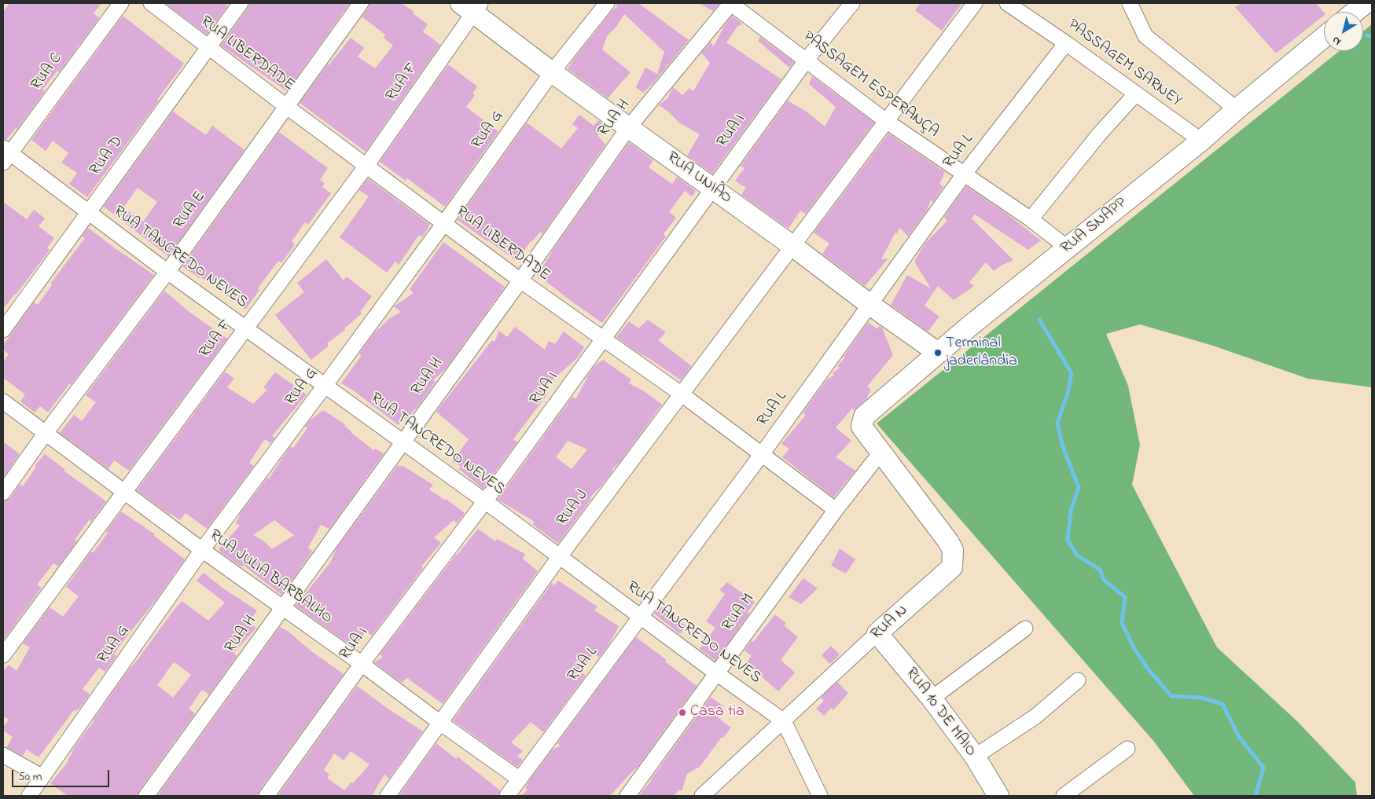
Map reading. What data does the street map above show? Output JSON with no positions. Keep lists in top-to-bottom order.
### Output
{
  "streets": {
    "main road": [
      "RUA UNIÃO",
      "RUA SNAPP",
      "RUA N",
      "RUA 10 DE MAIO"
    ],
    "street": [
      "RUA LIBERDADE",
      "PASSAGEM SARNEY",
      "RUA C",
      "RUA F",
      "PASSAGEM ESPERANÇA",
      "RUA H",
      "RUA G",
      "RUA I",
      "RUA L",
      "RUA D",
      "RUA E",
      "RUA TANCREDO NEVES",
      "RUA J",
      "RUA JULIA BARBALHO",
      "RUA M"
    ]
  },
  "crossings": [
    ["RUA LIBERDADE", "RUA F"],
    ["RUA LIBERDADE", "RUA H"],
    ["RUA LIBERDADE", "RUA G"],
    ["RUA LIBERDADE", "RUA I"],
    ["RUA LIBERDADE", "RUA L"],
    ["RUA LIBERDADE", "RUA D"],
    ["RUA LIBERDADE", "RUA E"],
    ["RUA LIBERDADE", "RUA J"],
    ["RUA LIBERDADE", "RUA M"],
    ["PASSAGEM SARNEY", "RUA L"],
    ["PASSAGEM SARNEY", "RUA SNAPP"],
    ["RUA C", "RUA TANCREDO NEVES"],
    ["RUA F", "RUA UNIÃO"],
    ["RUA F", "RUA TANCREDO NEVES"],
    ["RUA F", "RUA JULIA BARBALHO"],
    ["PASSAGEM ESPERANÇA", "RUA H"],
    ["PASSAGEM ESPERANÇA", "RUA I"],
    ["PASSAGEM ESPERANÇA", "RUA L"],
    ["PASSAGEM ESPERANÇA", "RUA SNAPP"],
    ["RUA H", "RUA UNIÃO"],
    ["RUA H", "RUA TANCREDO NEVES"],
    ["RUA H", "RUA JULIA BARBALHO"],
    ["RUA G", "RUA UNIÃO"],
    ["RUA G", "RUA TANCREDO NEVES"],
    ["RUA G", "RUA JULIA BARBALHO"],
    ["RUA I", "RUA UNIÃO"],
    ["RUA I", "RUA TANCREDO NEVES"],
    ["RUA I", "RUA JULIA BARBALHO"],
    ["RUA L", "RUA UNIÃO"],
    ["RUA L", "RUA TANCREDO NEVES"],
    ["RUA L", "RUA JULIA BARBALHO"],
    ["RUA D", "RUA TANCREDO NEVES"],
    ["RUA UNIÃO", "RUA SNAPP"],
    ["RUA UNIÃO", "RUA J"],
    ["RUA E", "RUA TANCREDO NEVES"],
    ["RUA E", "RUA JULIA BARBALHO"],
    ["RUA SNAPP", "RUA N"],
    ["RUA TANCREDO NEVES", "RUA J"],
    ["RUA TANCREDO NEVES", "RUA M"],
    ["RUA TANCREDO NEVES", "RUA N"],
    ["RUA J", "RUA JULIA BARBALHO"],
    ["RUA M", "RUA N"],
    ["RUA N", "RUA 10 DE MAIO"]
  ],
  "places": ["Terminal jaderlândia", "Casa tia"],
  "scale_bar": "50 m",
  "north": "bottom left"
}
